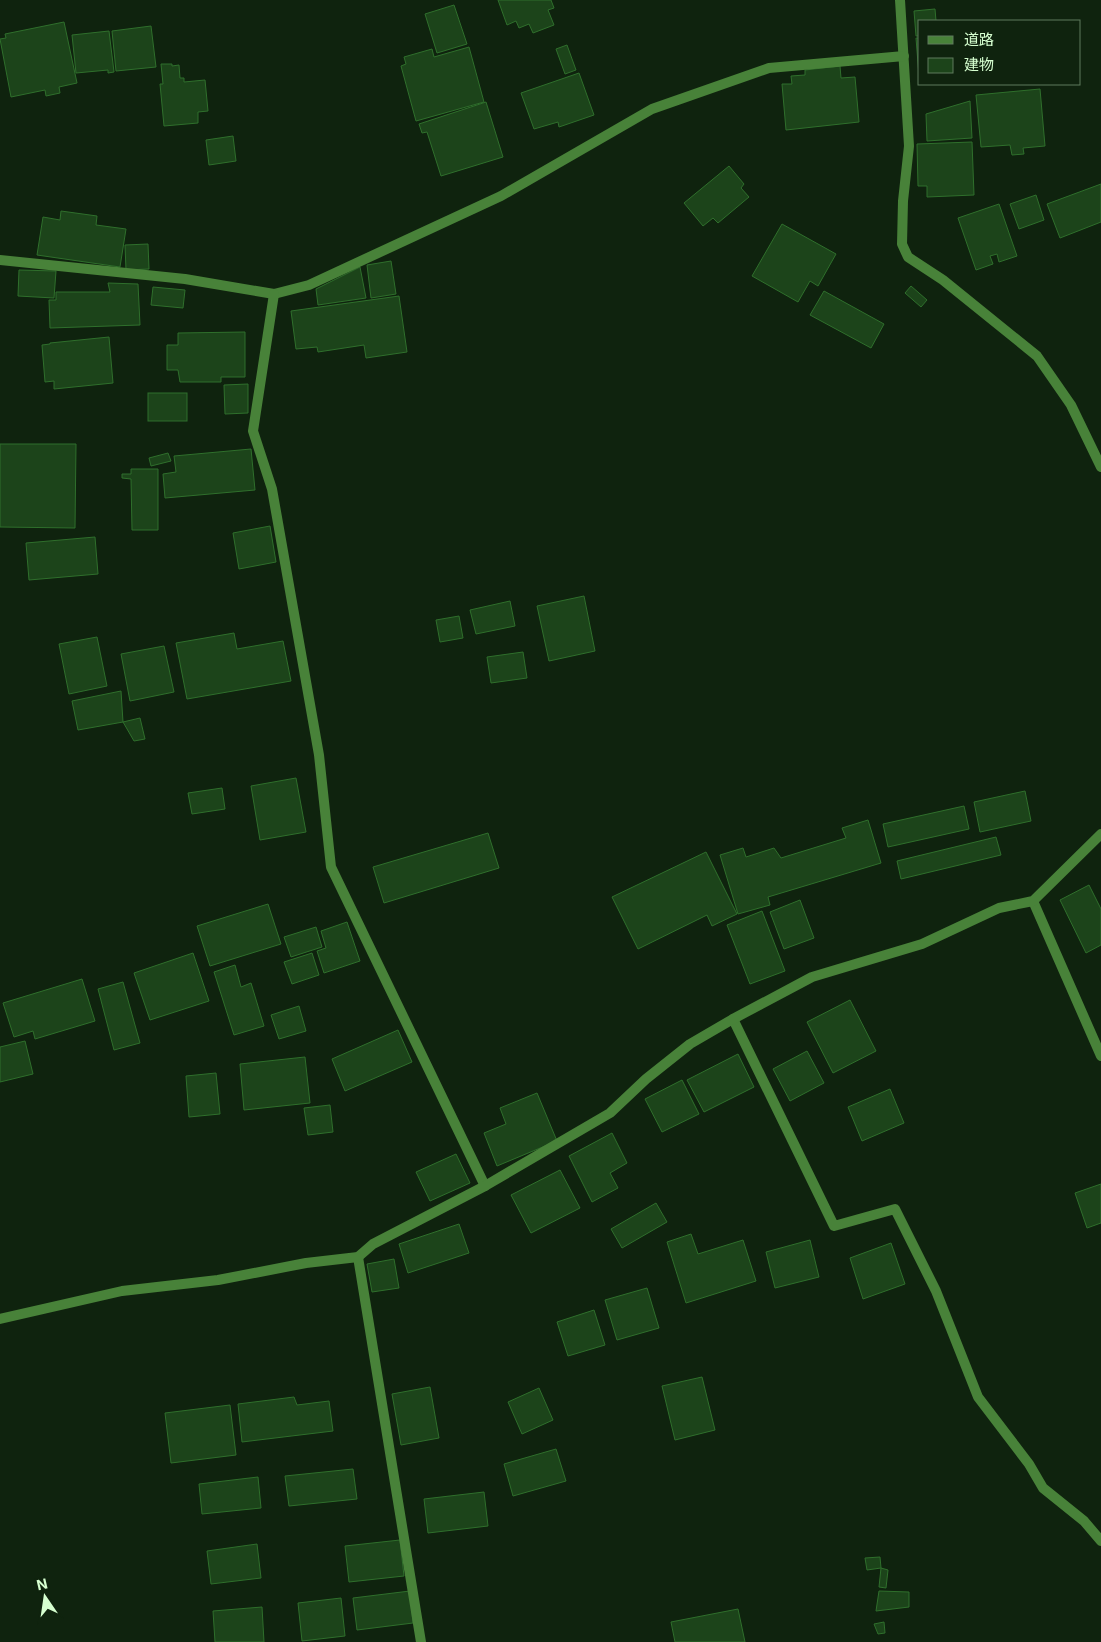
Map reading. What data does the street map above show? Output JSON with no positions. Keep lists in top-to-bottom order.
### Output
{
  "legend": ["道路", "建物"],
  "north": "top"
}
